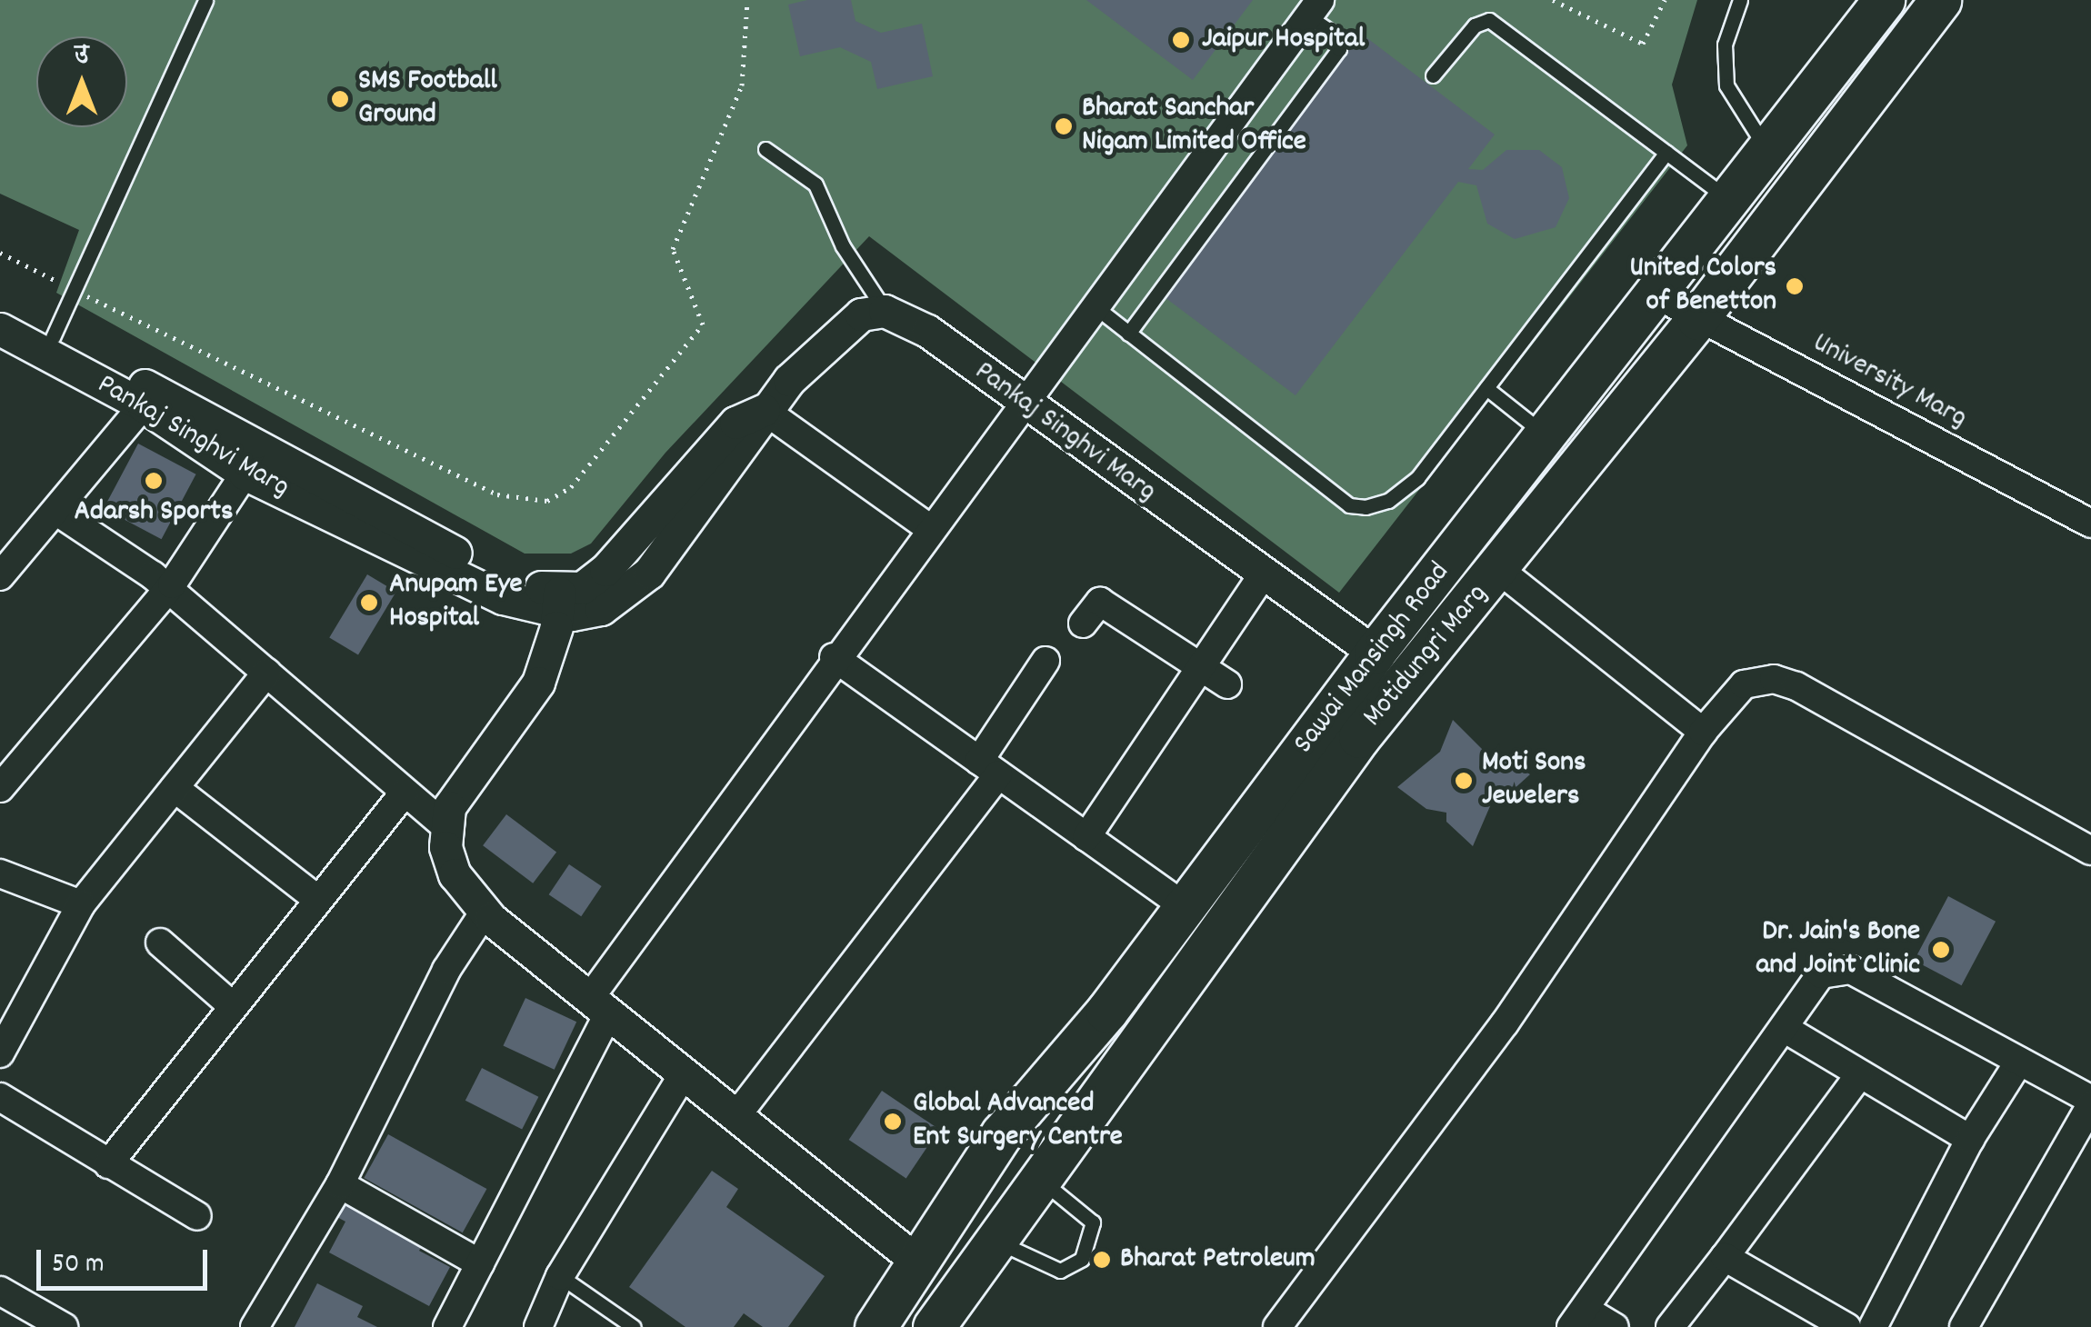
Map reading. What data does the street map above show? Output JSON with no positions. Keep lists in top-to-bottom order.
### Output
{
  "streets": {
    "main road": ["Motidungri Marg", "Sawai Mansingh Road"],
    "street": ["University Marg", "Pankaj Singhvi Marg"]
  },
  "crossings": [
    ["University Marg", "Motidungri Marg"],
    ["University Marg", "Sawai Mansingh Road"],
    ["Pankaj Singhvi Marg", "Sawai Mansingh Road"]
  ],
  "places": [
    "Jaipur Hospital",
    "SMS Football Ground",
    "Bharat Sanchar Nigam Limited Office",
    "United Colors of Benetton",
    "Adarsh Sports",
    "Anupam Eye Hospital",
    "Moti Sons Jewelers",
    "Dr. Jain's Bone and Joint Clinic",
    "Global Advanced Ent Surgery Centre",
    "Bharat Petroleum"
  ],
  "scale_bar": "50 m",
  "north": "top"
}
